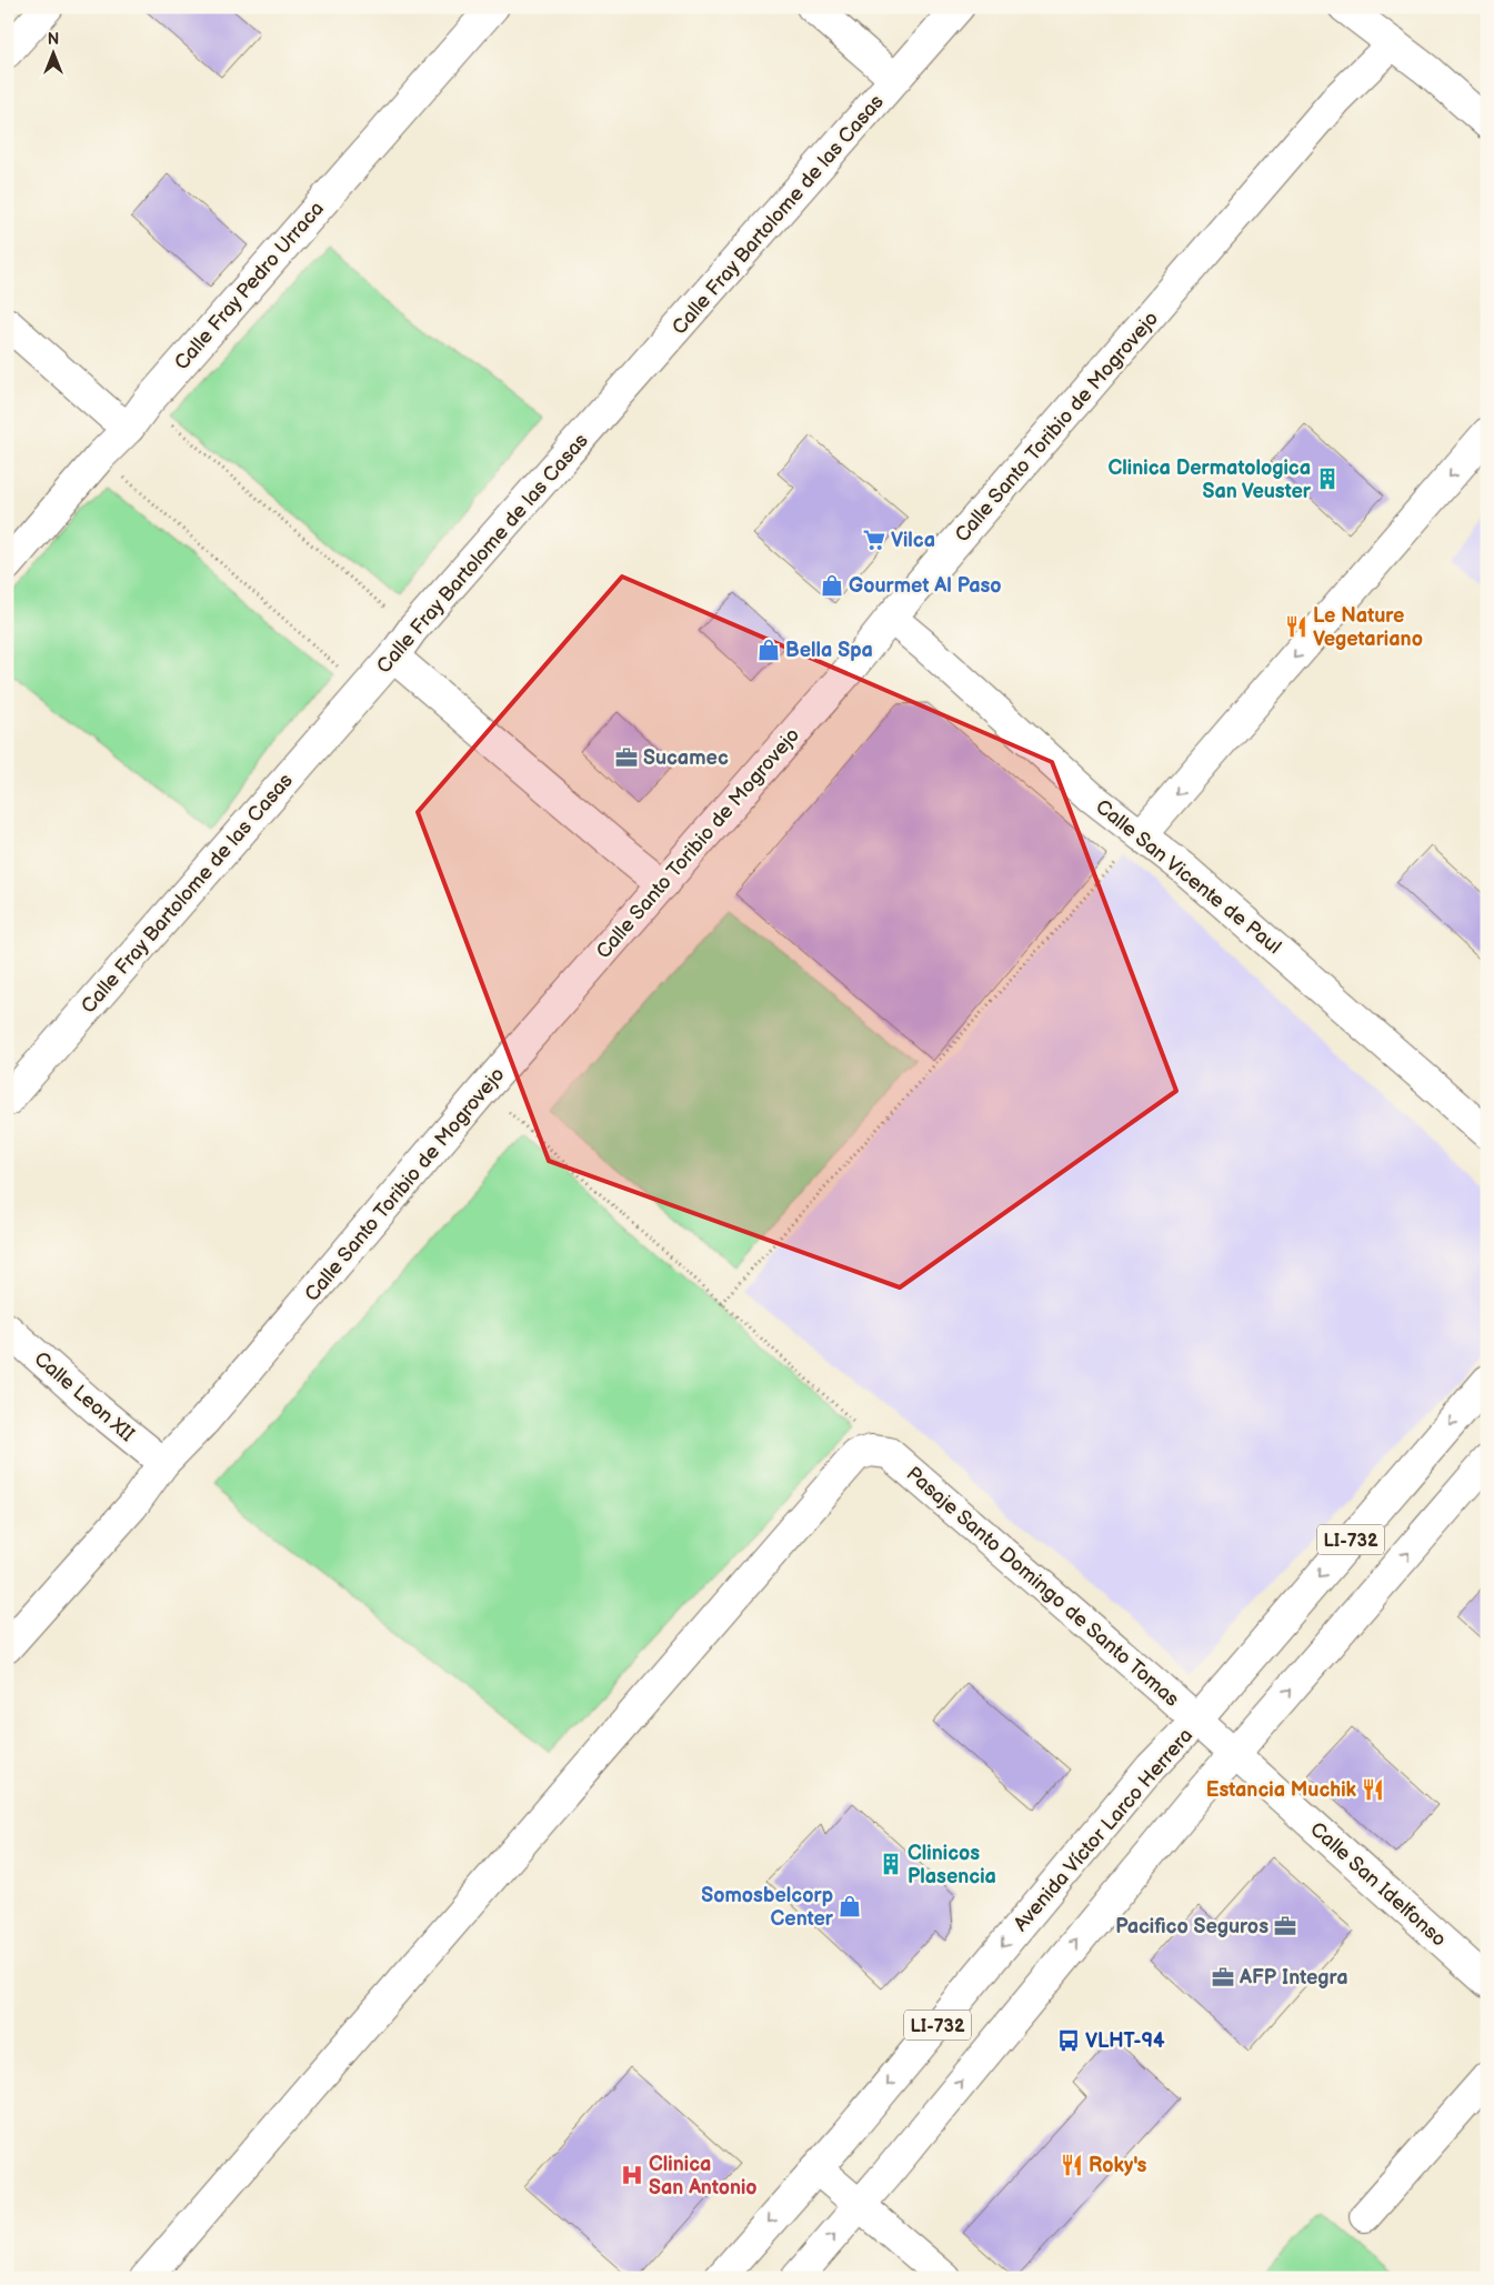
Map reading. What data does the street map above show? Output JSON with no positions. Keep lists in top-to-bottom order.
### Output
{
  "streets": {
    "street": [
      "Calle Fray Bartolome de las Casas",
      "Calle Fray Pedro Urraca",
      "Calle Santo Toribio de Mogrovejo",
      "Calle San Vicente de Paul",
      "Calle Leon XII",
      "LI-732",
      "Pasaje Santo Domingo de Santo Tomas",
      "Avenida Víctor Larco Herrera",
      "Calle San Idelfonso"
    ]
  },
  "crossings": [
    ["Calle Santo Toribio de Mogrovejo", "Calle San Vicente de Paul"],
    ["Calle Santo Toribio de Mogrovejo", "Calle Leon XII"],
    ["LI-732", "Calle San Idelfonso"],
    ["Pasaje Santo Domingo de Santo Tomas", "Avenida Víctor Larco Herrera"],
    ["Pasaje Santo Domingo de Santo Tomas", "Calle San Idelfonso"],
    ["Avenida Víctor Larco Herrera", "Calle San Idelfonso"]
  ],
  "places": {
    "building": ["Clinica Dermatologica San Veuster", "Clinicos Plasencia"],
    "supermarket": ["Vilca"],
    "shop": ["Gourmet Al Paso", "Bella Spa", "Somosbelcorp Center"],
    "restaurant": ["Le Nature Vegetariano", "Estancia Muchik", "Roky's"],
    "office": ["Sucamec", "Pacifico Seguros", "AFP Integra"],
    "bus stop": ["VLHT-94"],
    "hospital": ["Clinica San Antonio"]
  },
  "north": "top"
}
